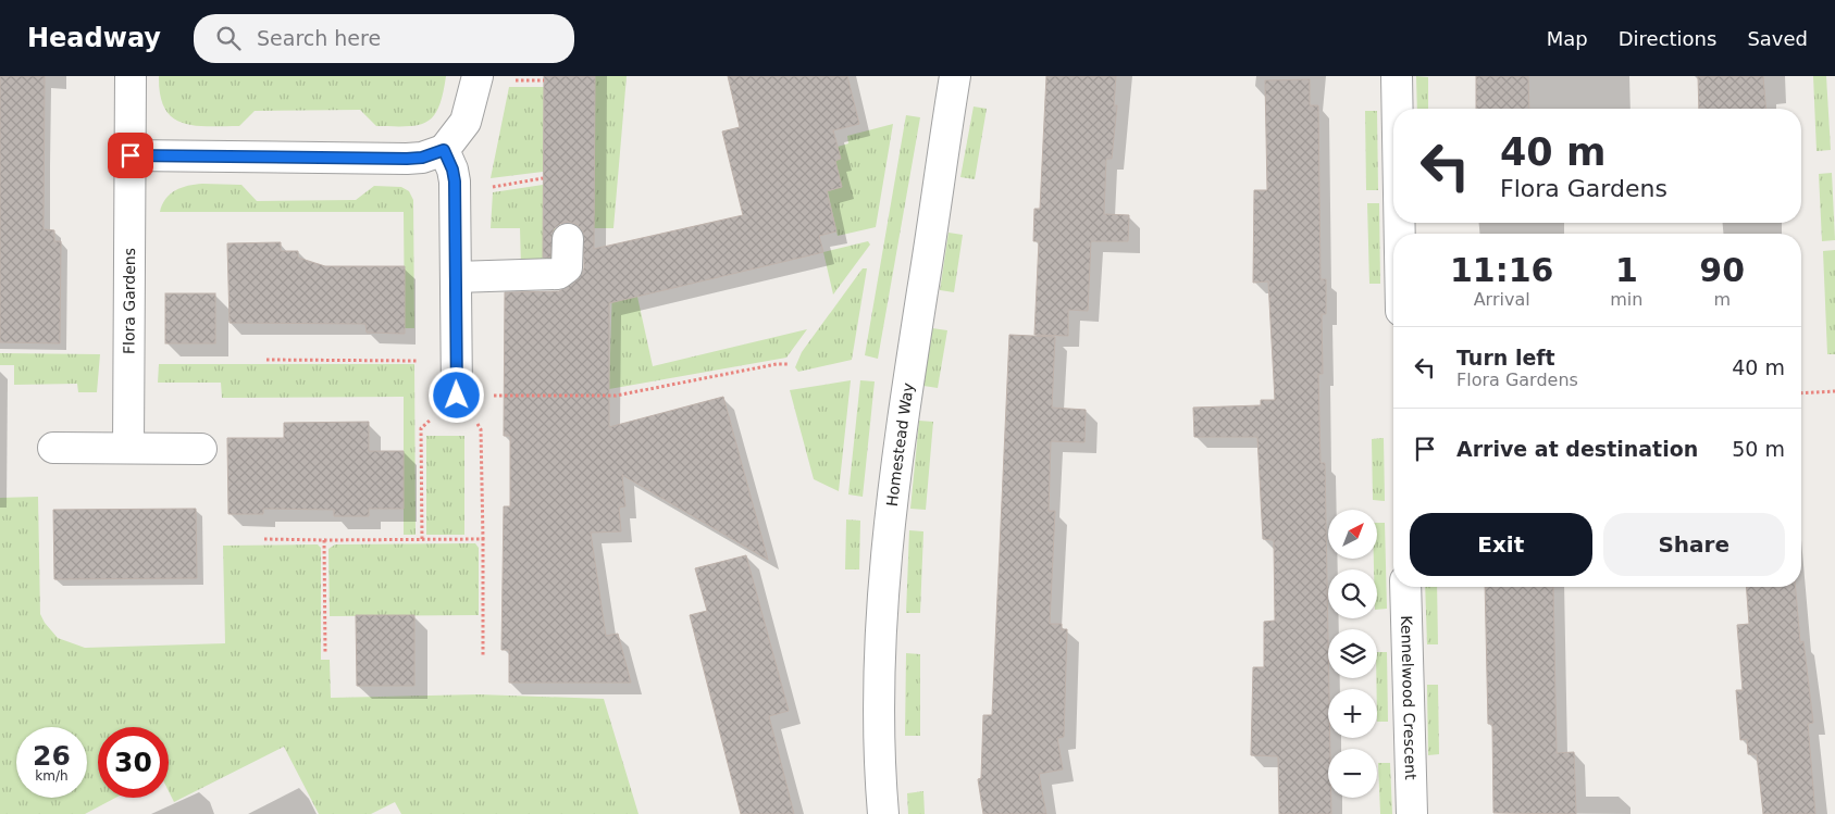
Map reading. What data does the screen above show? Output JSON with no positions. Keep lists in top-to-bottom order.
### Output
{
  "streets": {
    "street": ["Flora Gardens", "Homestead Way", "Kennelwood Crescent"]
  },
  "north": "top right",
  "page": {
    "header": "Headway",
    "search": "Search here",
    "nav": ["Map", "Directions", "Saved"],
    "turn": ["40 m", "Flora Gardens"],
    "eta": [
      "11:16",
      "Arrival",
      "1",
      "min",
      "90",
      "m"
    ],
    "list": [
      {
        "name": "Turn left",
        "note": "Flora Gardens",
        "value": "40 m"
      },
      {
        "name": "Arrive at destination",
        "value": "50 m"
      }
    ],
    "buttons": ["Exit", "Share"],
    "map_buttons": ["+", "−"],
    "speed": "26 km/h",
    "limit": "30"
  }
}
